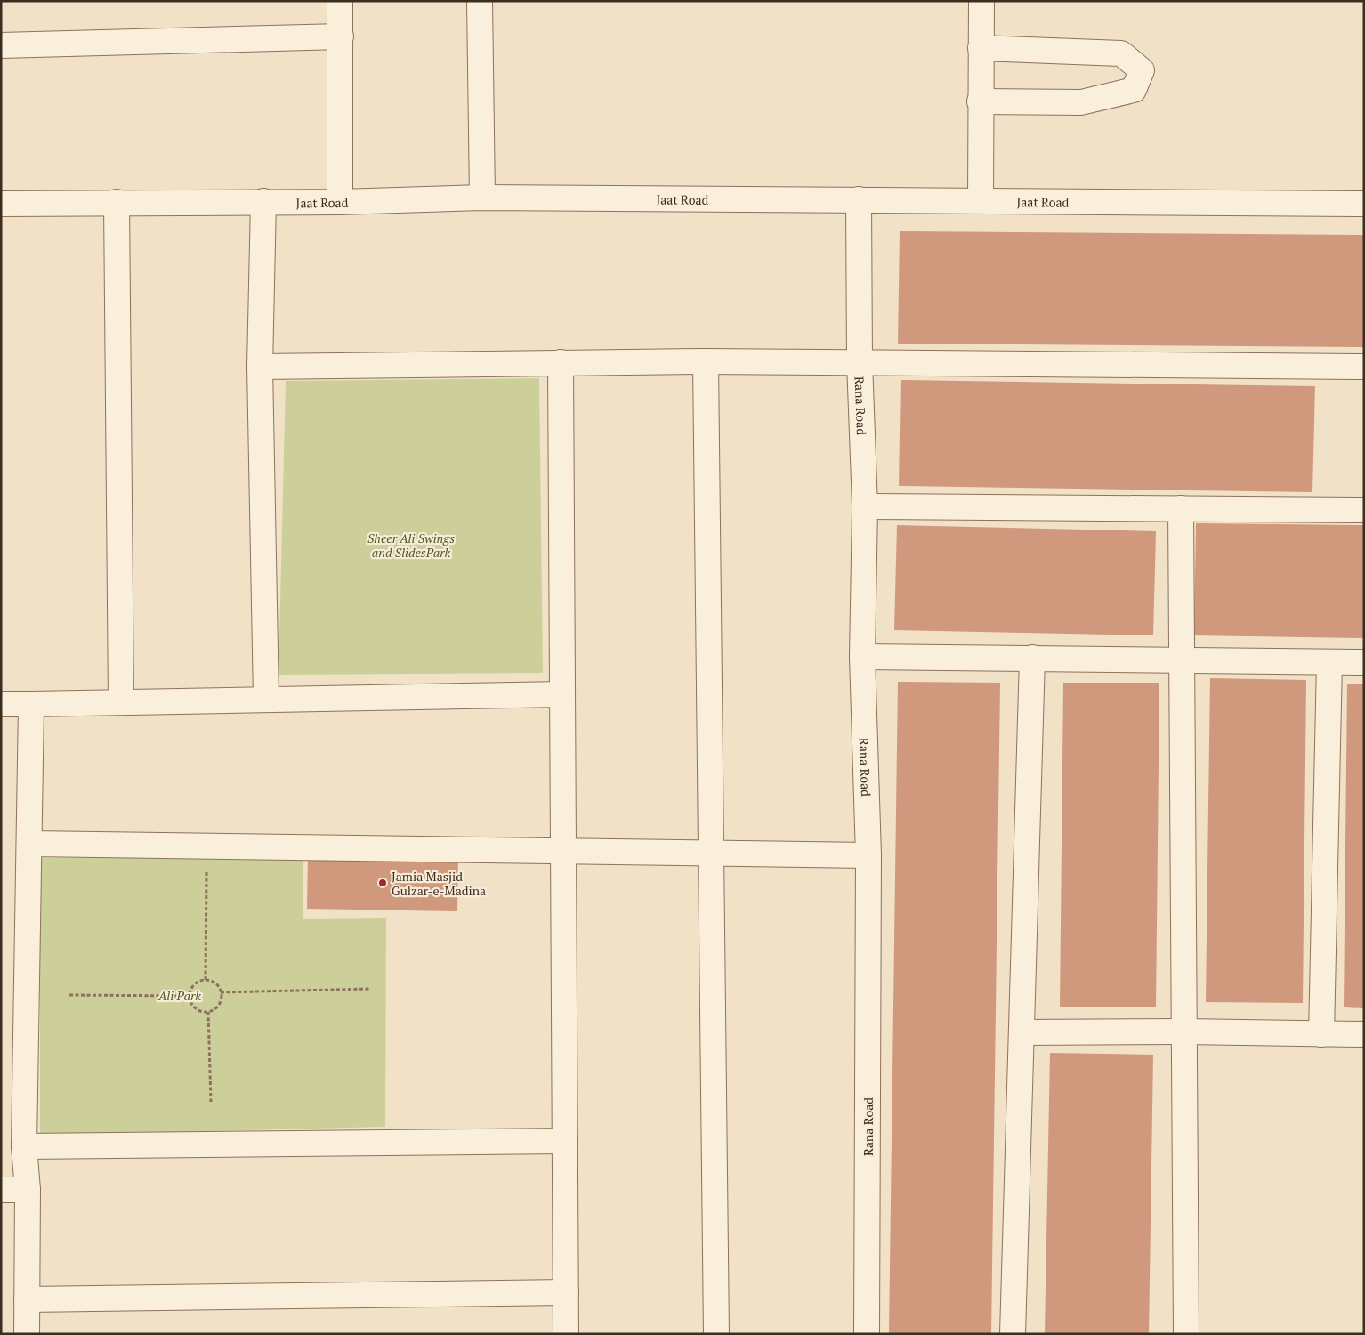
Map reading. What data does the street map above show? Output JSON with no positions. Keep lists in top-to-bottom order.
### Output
{
  "streets": {
    "street": ["Jaat Road", "Rana Road"]
  },
  "crossings": [
    ["Jaat Road", "Rana Road"]
  ],
  "parks": ["Sheer Ali Swings and SlidesPark", "Ali Park"],
  "places": ["Jamia Masjid Gulzar-e-Madina"]
}
